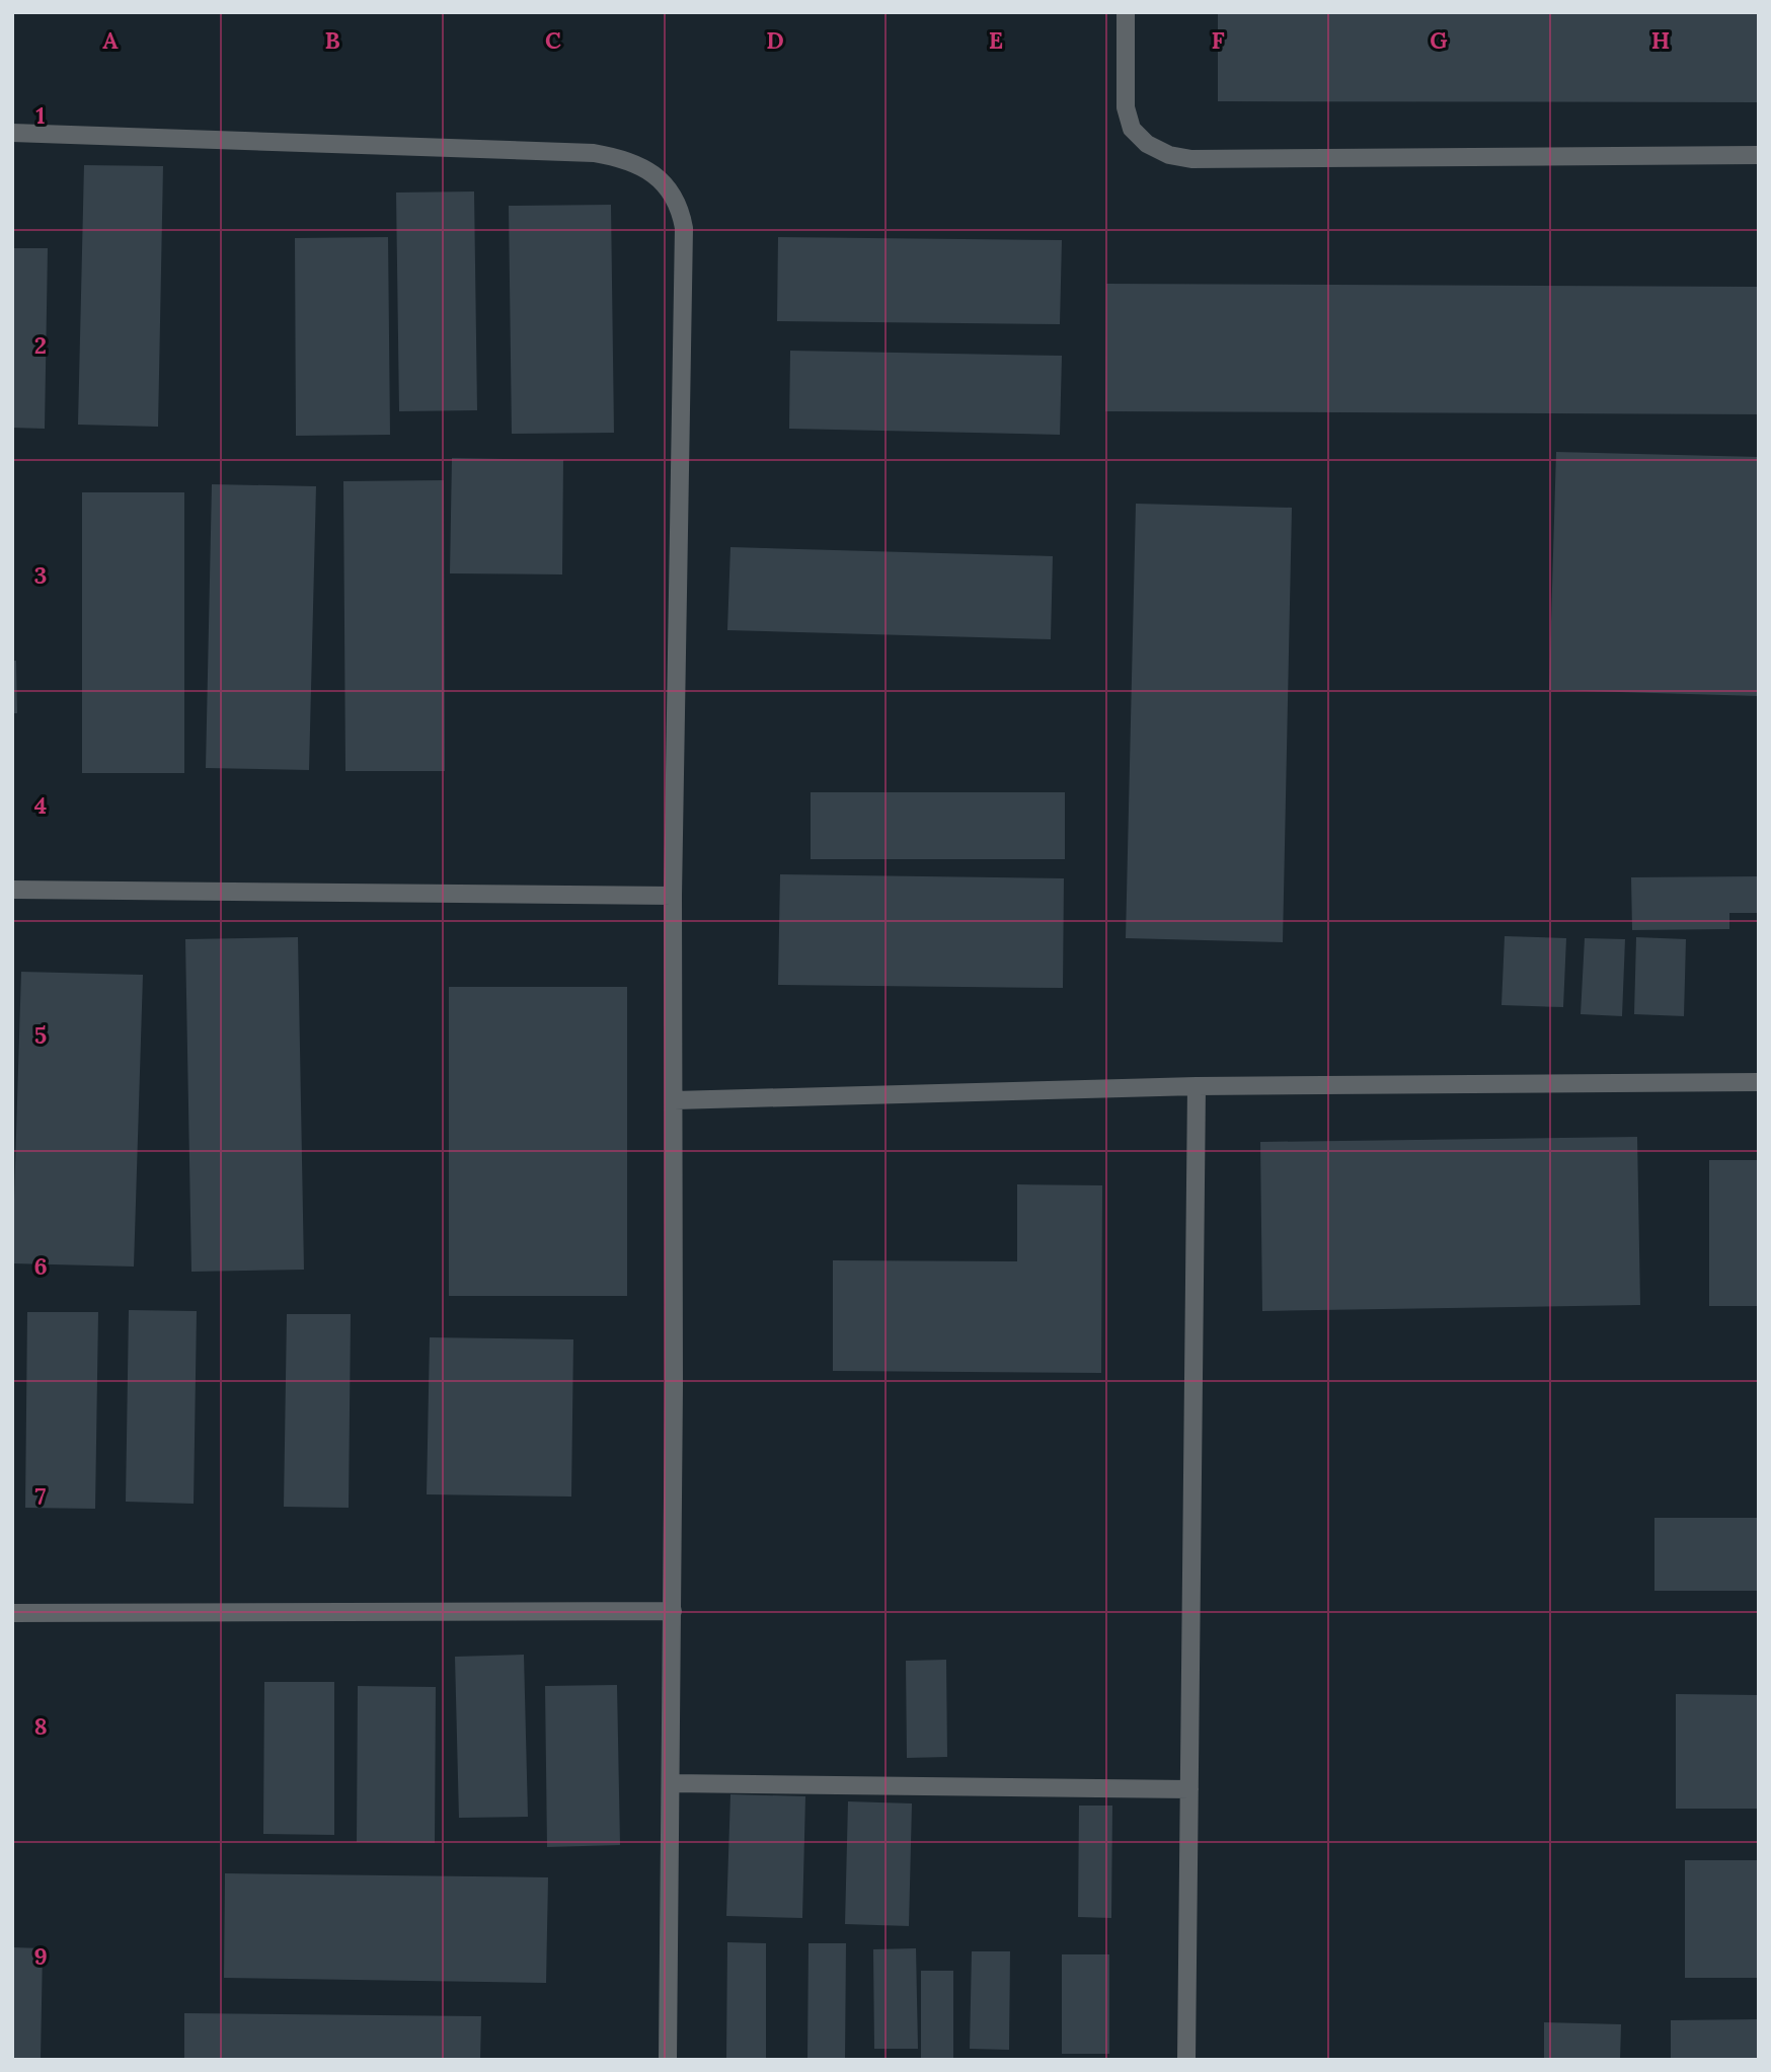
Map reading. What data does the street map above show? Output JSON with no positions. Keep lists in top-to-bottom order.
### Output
{
  "grid": {
    "columns": [
      "A",
      "B",
      "C",
      "D",
      "E",
      "F",
      "G",
      "H"
    ],
    "rows": [
      "1",
      "2",
      "3",
      "4",
      "5",
      "6",
      "7",
      "8",
      "9"
    ]
  }
}
